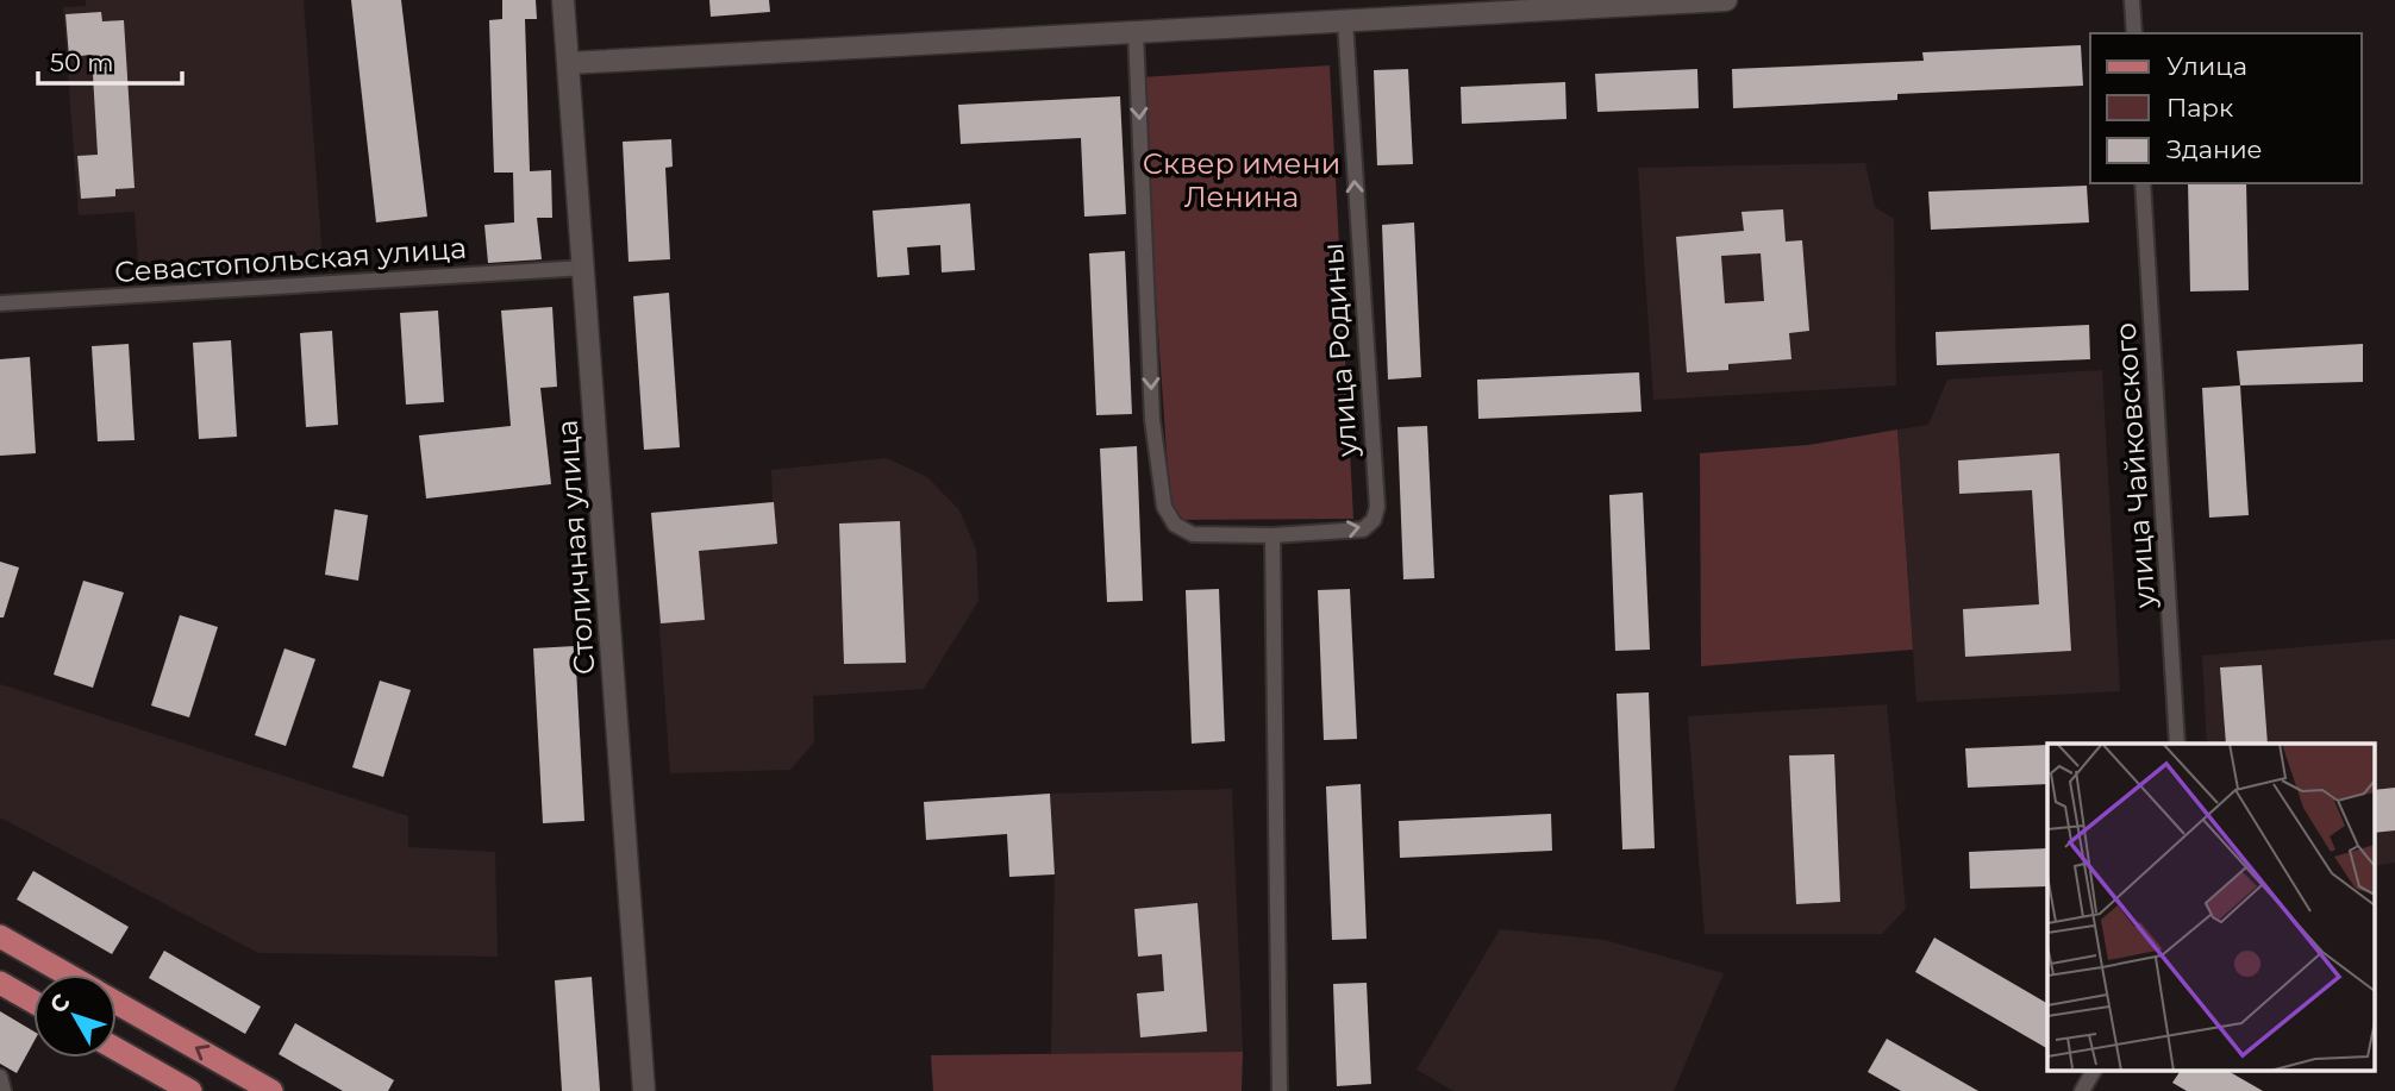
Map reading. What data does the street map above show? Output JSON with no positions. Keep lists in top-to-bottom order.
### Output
{
  "streets": {
    "street": [
      "Севастопольская улица",
      "улица Родины",
      "улица Чайковского",
      "Столичная улица"
    ]
  },
  "crossings": [
    ["Севастопольская улица", "Столичная улица"]
  ],
  "parks": ["Сквер имени Ленина"],
  "legend": ["Улица", "Парк", "Здание"],
  "scale_bar": "50 m",
  "north": "top left"
}
